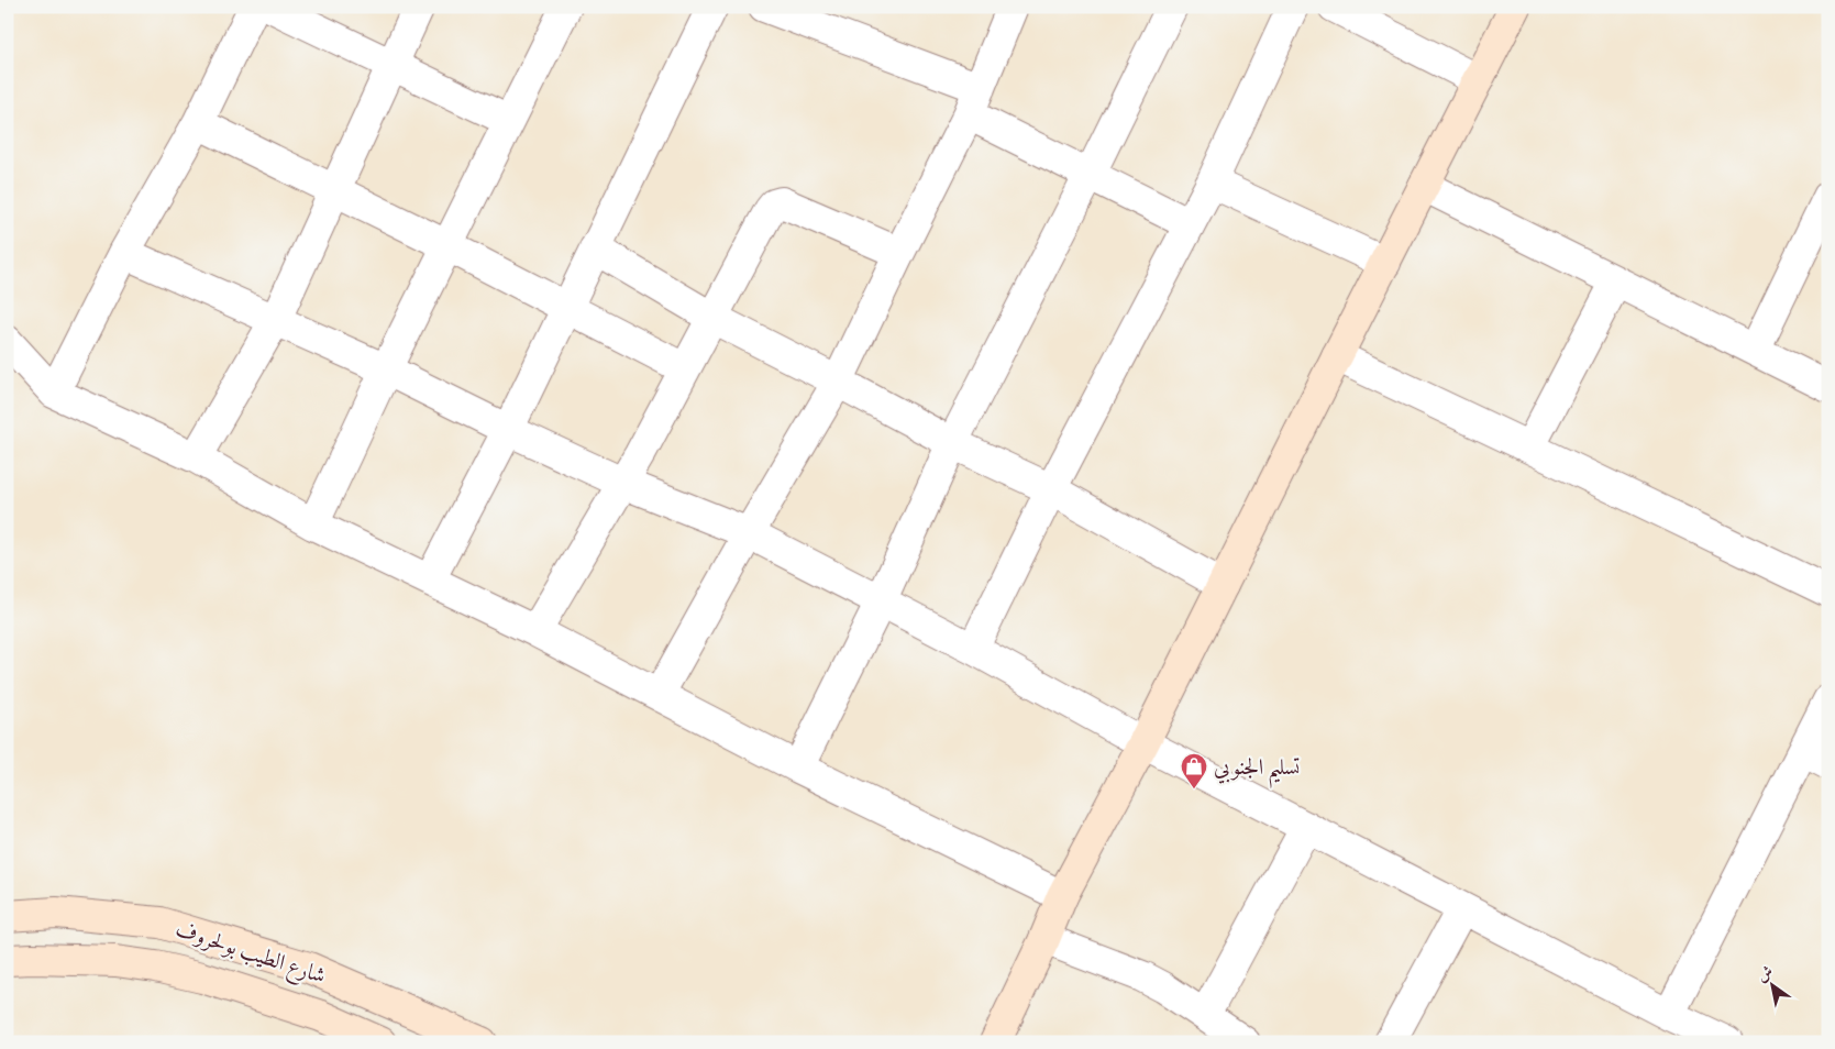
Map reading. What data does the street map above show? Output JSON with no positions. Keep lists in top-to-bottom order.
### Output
{
  "streets": {
    "street": ["شارع الطيب بولحروف"]
  },
  "places": {
    "shop": ["تسليم الجنوبي"]
  },
  "north": "top left"
}
